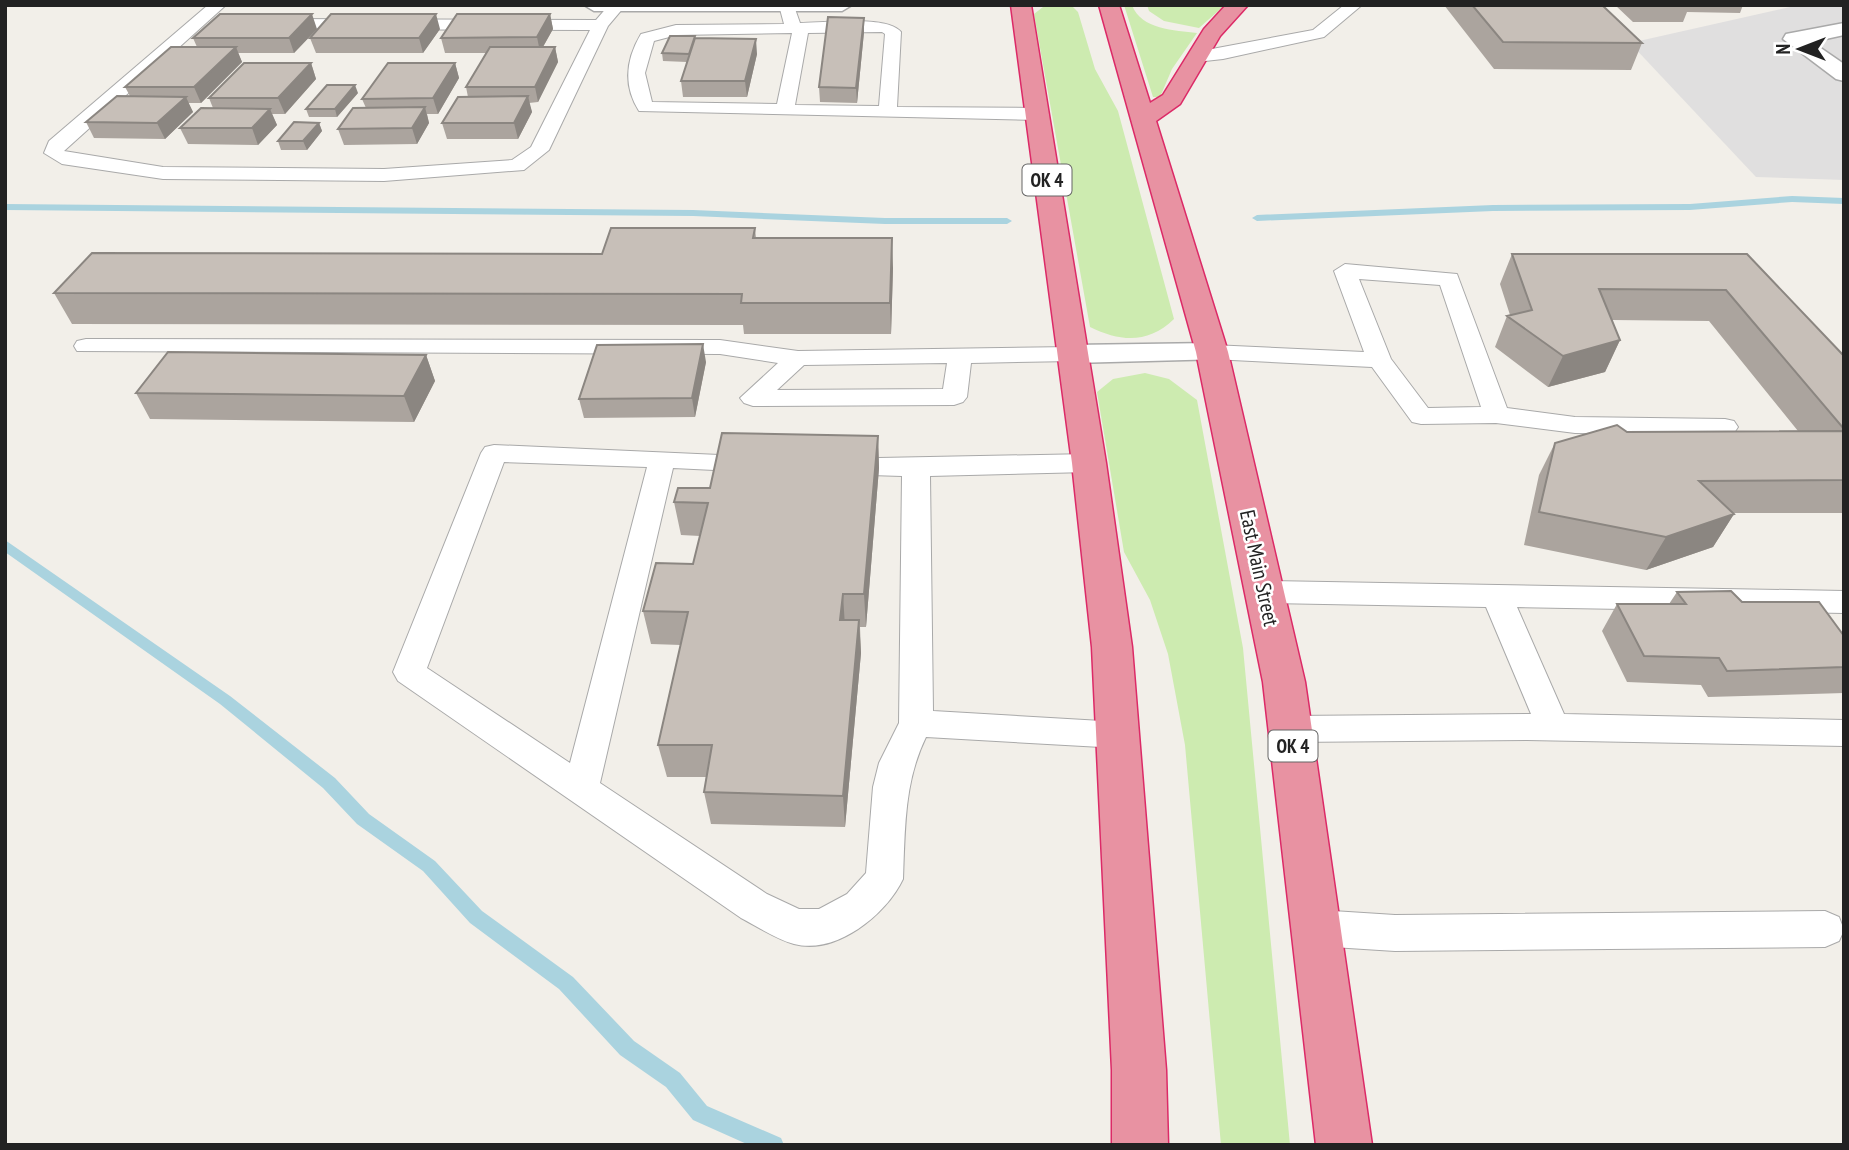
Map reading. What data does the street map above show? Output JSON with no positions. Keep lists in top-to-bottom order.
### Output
{
  "streets": {
    "highway": ["OK 4", "East Main Street"]
  },
  "north": "left"
}
